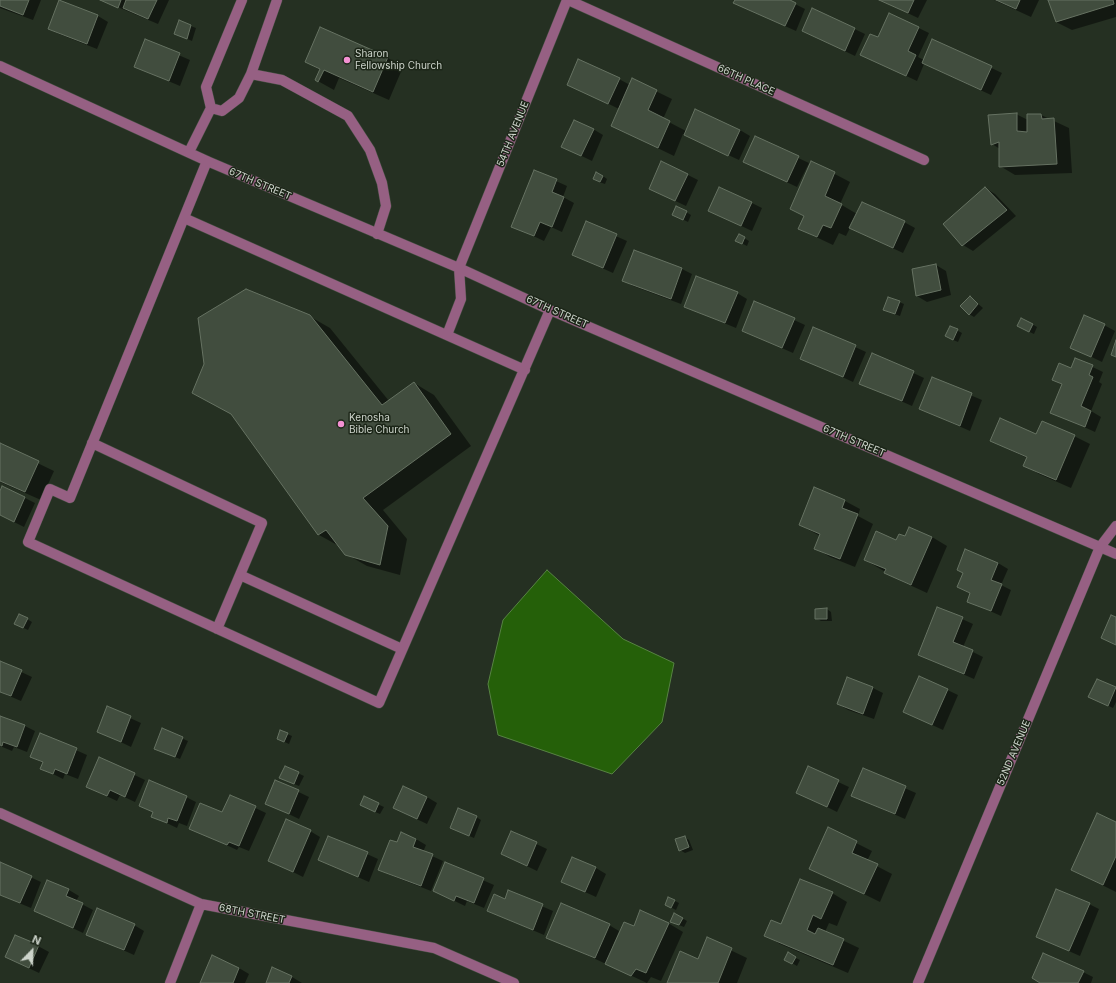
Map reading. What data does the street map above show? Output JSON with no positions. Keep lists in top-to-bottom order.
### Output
{
  "streets": {
    "street": [
      "66TH PLACE",
      "54TH AVENUE",
      "67TH STREET",
      "52ND AVENUE",
      "68TH STREET"
    ]
  },
  "crossings": [
    ["66TH PLACE", "54TH AVENUE"],
    ["54TH AVENUE", "67TH STREET"],
    ["67TH STREET", "52ND AVENUE"]
  ],
  "places": ["Sharon Fellowship Church", "Kenosha Bible Church"],
  "north": "top right"
}
